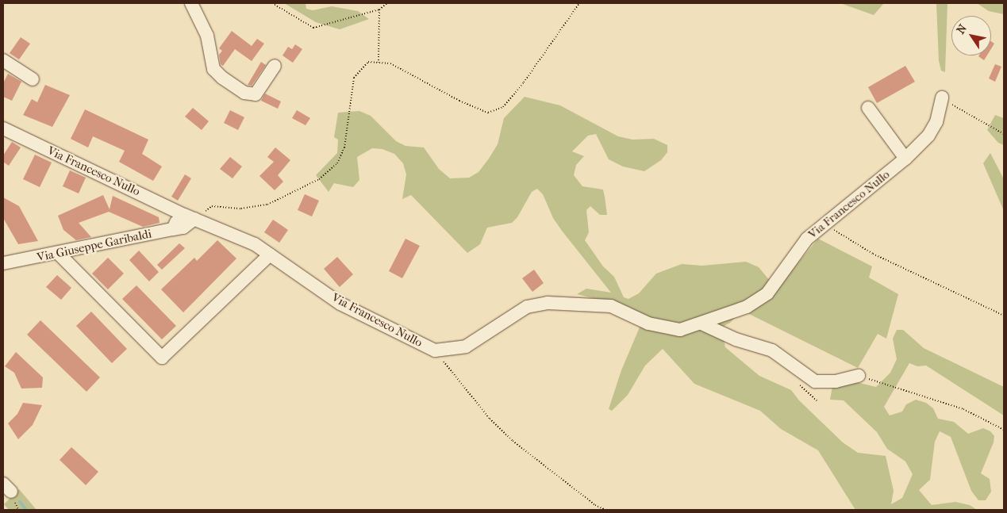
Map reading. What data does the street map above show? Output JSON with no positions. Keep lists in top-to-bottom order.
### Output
{
  "streets": {
    "street": ["Via Francesco Nullo", "Via Giuseppe Garibaldi"]
  },
  "crossings": [
    ["Via Francesco Nullo", "Via Giuseppe Garibaldi"]
  ],
  "north": "top left"
}
